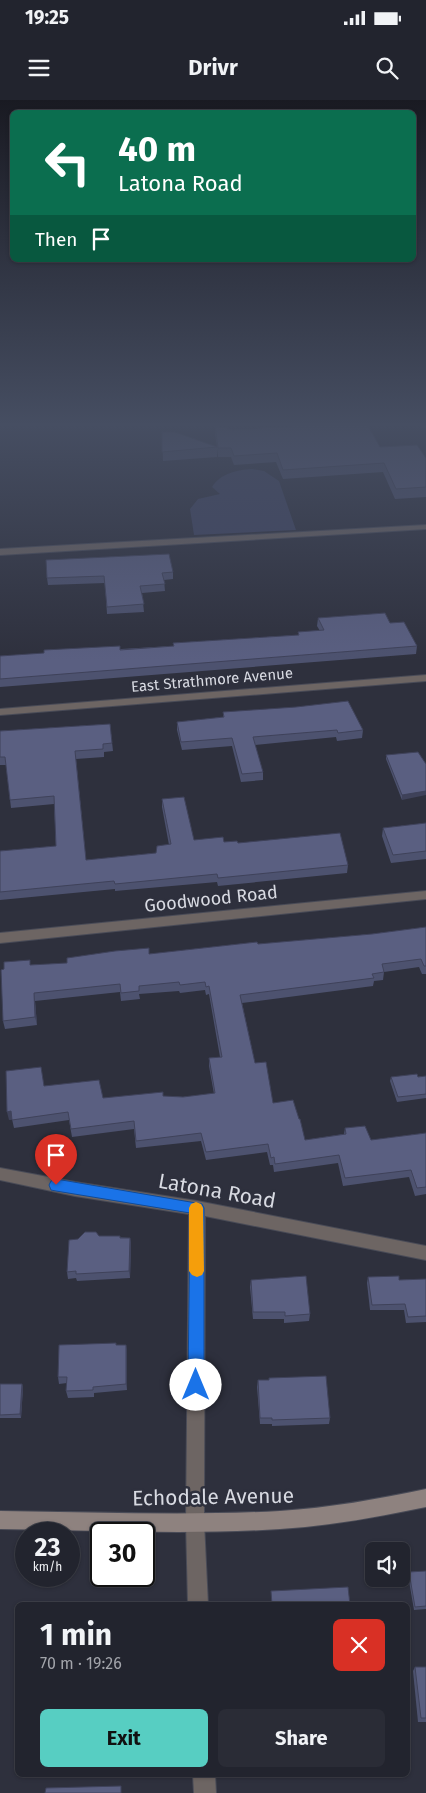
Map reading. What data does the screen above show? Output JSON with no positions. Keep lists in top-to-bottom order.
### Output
{
  "streets": {
    "main road": ["Echodale Avenue"],
    "street": ["East Strathmore Avenue", "Goodwood Road", "Latona Road"]
  },
  "page": {
    "status": "19:25",
    "header": "Drivr",
    "turn": ["40 m", "Latona Road"],
    "then": "Then",
    "speed": "23 km/h",
    "limit": "30",
    "heading": ["1 min", "70 m · 19:26"],
    "buttons": ["Exit", "Share"]
  }
}
